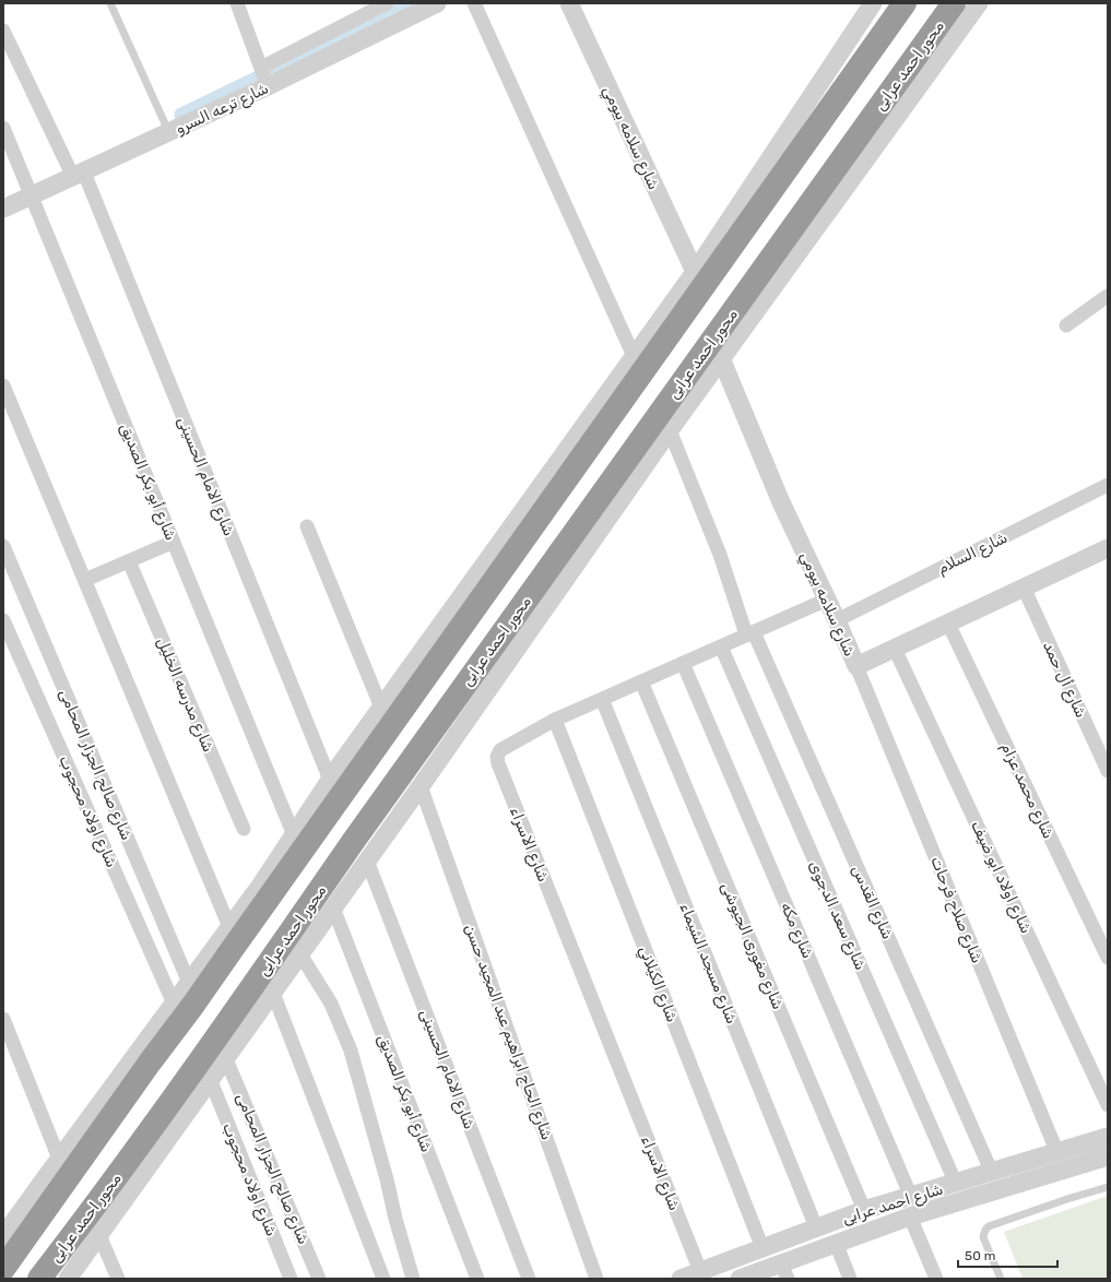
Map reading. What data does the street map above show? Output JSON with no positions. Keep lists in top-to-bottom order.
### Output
{
  "streets": {
    "highway": ["محور احمد عرابى"],
    "street": [
      "شارع ترعه السرو",
      "شارع سلامه بيومي",
      "شارع الامام الحسينى",
      "شارع أبو بكر الصديق",
      "شارع السلام",
      "شارع أل حمد",
      "شارع مدرسه الخليل",
      "شارع صالح الجزار المحامى",
      "شارع محمد عزام",
      "شارع اولاد محجوب",
      "شارع الاسراء",
      "شارع اولاد ابو ضيف",
      "شارع القدس",
      "شارع صلاح فرحات",
      "شارع سعد الدجوى",
      "شارع مكه",
      "شارع مغورى الجيوشى",
      "شارع مسجد الشيماء",
      "شارع الكيلاني",
      "شارع الحاج ابراهيم عبد المجيد حسن",
      "شارع احمد عرابى"
    ]
  },
  "crossings": [
    ["شارع ترعه السرو", "شارع الامام الحسينى"],
    ["شارع ترعه السرو", "شارع أبو بكر الصديق"],
    ["شارع سلامه بيومي", "شارع السلام"],
    ["شارع سلامه بيومي", "شارع أل حمد"],
    ["شارع سلامه بيومي", "شارع محمد عزام"],
    ["شارع سلامه بيومي", "شارع الاسراء"],
    ["شارع سلامه بيومي", "شارع اولاد ابو ضيف"],
    ["شارع سلامه بيومي", "شارع صلاح فرحات"],
    ["شارع الاسراء", "شارع القدس"],
    ["شارع الاسراء", "شارع سعد الدجوى"],
    ["شارع الاسراء", "شارع مكه"],
    ["شارع الاسراء", "شارع مغورى الجيوشى"],
    ["شارع الاسراء", "شارع مسجد الشيماء"],
    ["شارع الاسراء", "شارع الكيلاني"],
    ["شارع الاسراء", "شارع احمد عرابى"],
    ["شارع القدس", "شارع احمد عرابى"],
    ["شارع صلاح فرحات", "شارع احمد عرابى"],
    ["شارع سعد الدجوى", "شارع احمد عرابى"],
    ["شارع مكه", "شارع احمد عرابى"],
    ["شارع مغورى الجيوشى", "شارع احمد عرابى"],
    ["شارع مسجد الشيماء", "شارع احمد عرابى"],
    ["شارع الكيلاني", "شارع احمد عرابى"]
  ],
  "scale_bar": "50 m"
}
